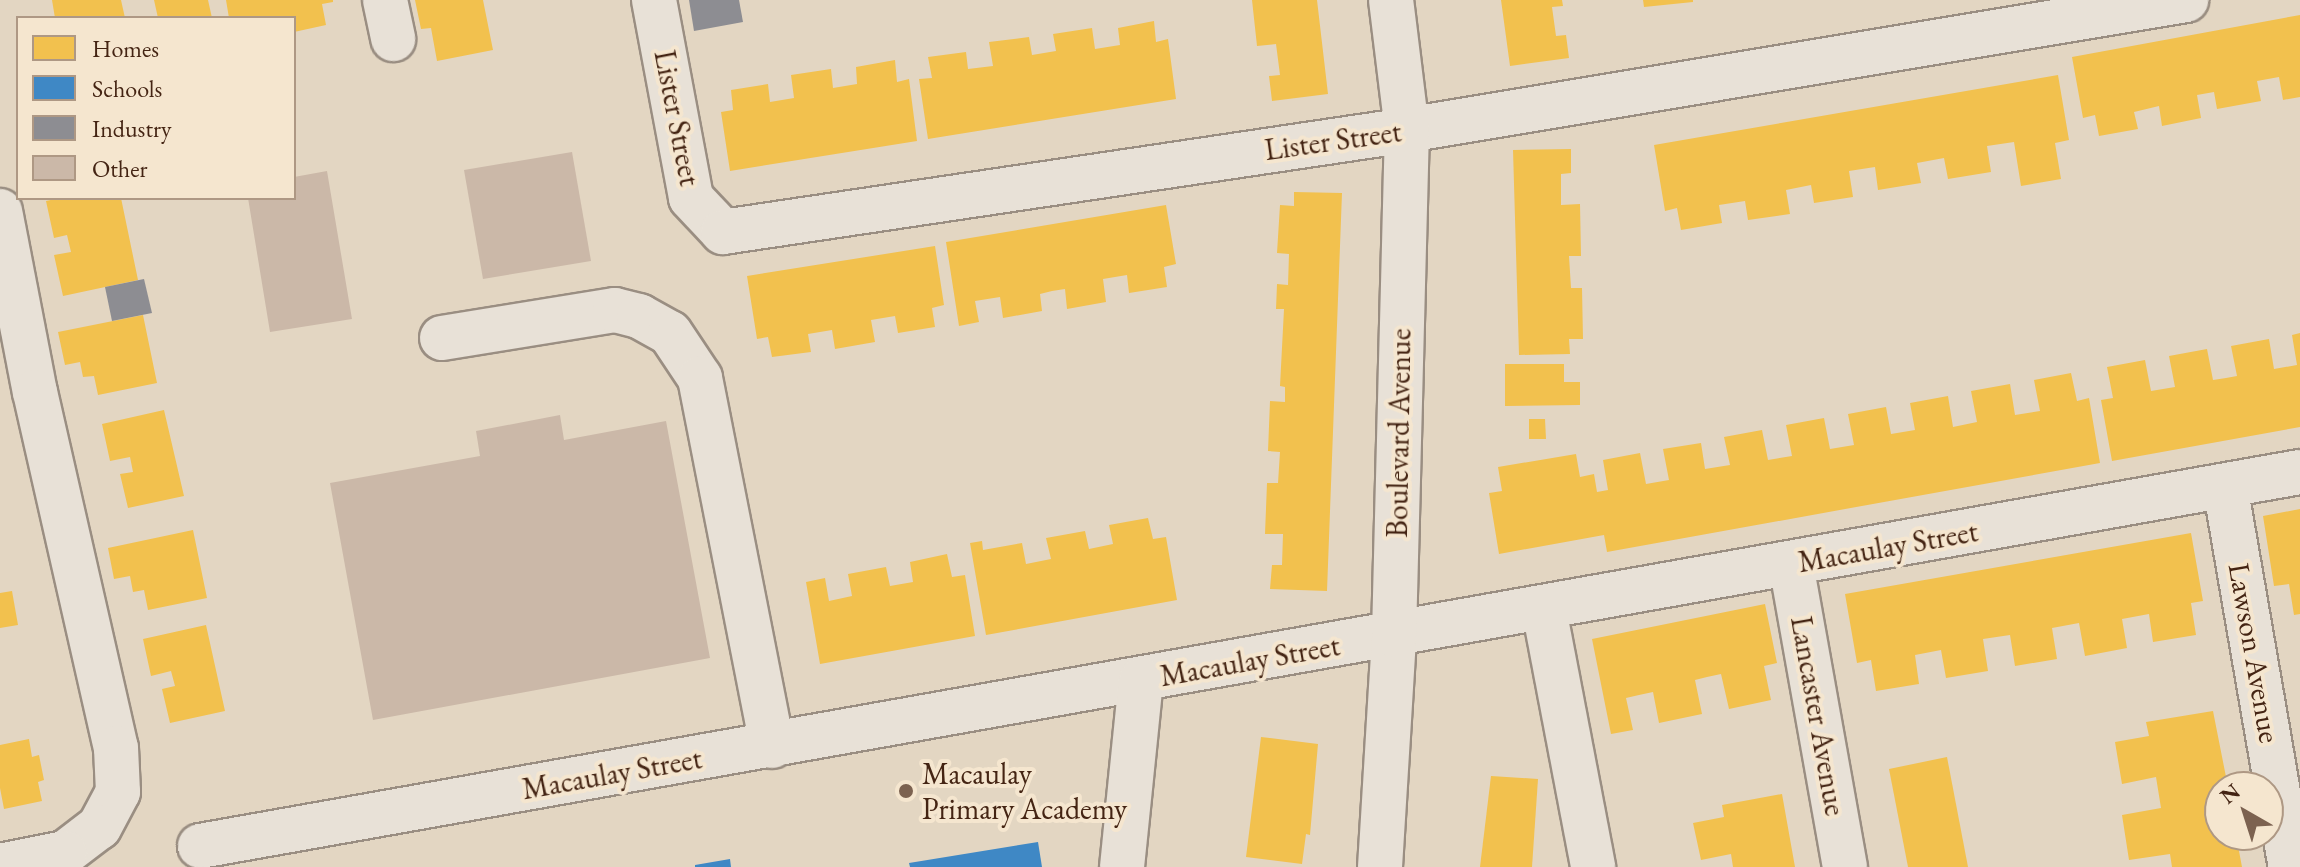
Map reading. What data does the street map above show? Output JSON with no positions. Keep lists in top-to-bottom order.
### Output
{
  "streets": {
    "street": [
      "Lister Street",
      "Boulevard Avenue",
      "Macaulay Street",
      "Lawson Avenue",
      "Lancaster Avenue"
    ]
  },
  "crossings": [
    ["Lister Street", "Boulevard Avenue"],
    ["Boulevard Avenue", "Macaulay Street"],
    ["Macaulay Street", "Lawson Avenue"],
    ["Macaulay Street", "Lancaster Avenue"]
  ],
  "places": ["Macaulay Primary Academy"],
  "legend": [
    "Homes",
    "Schools",
    "Industry",
    "Other"
  ],
  "north": "top left"
}
